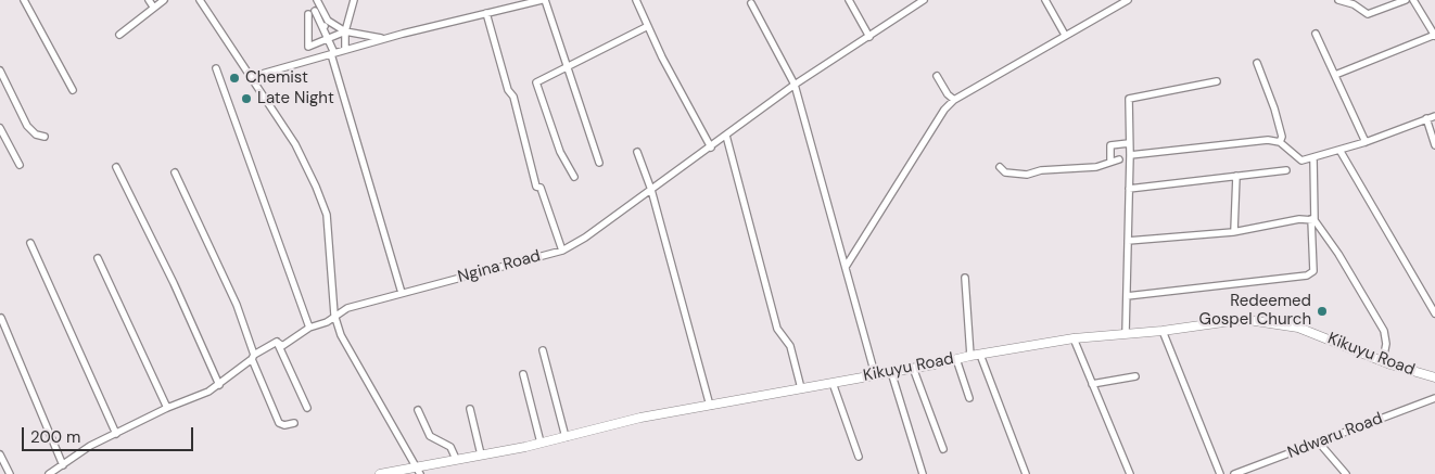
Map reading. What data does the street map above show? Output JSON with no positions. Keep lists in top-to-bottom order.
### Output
{
  "streets": {
    "main road": ["Kikuyu Road"],
    "street": ["Ngina Road", "Ndwaru Road"]
  },
  "places": ["Chemist", "Late Night", "Redeemed Gospel Church"],
  "scale_bar": "200 m"
}
